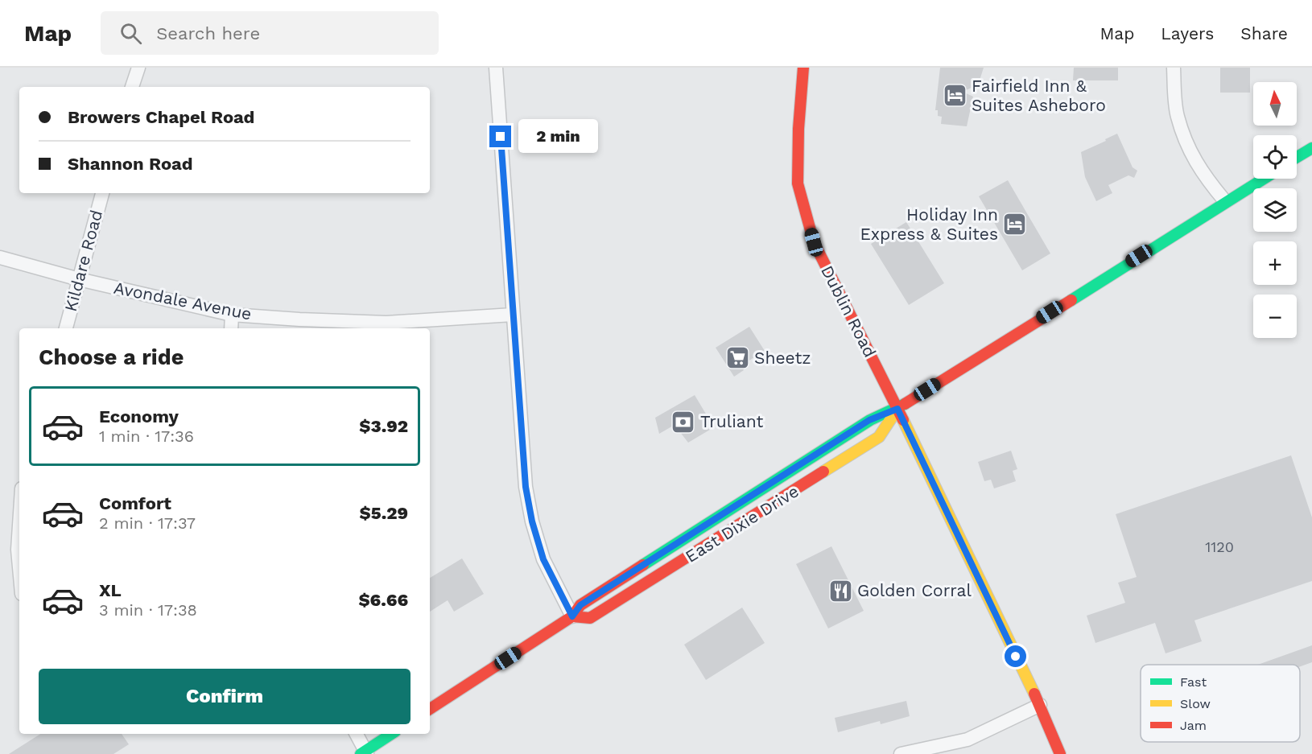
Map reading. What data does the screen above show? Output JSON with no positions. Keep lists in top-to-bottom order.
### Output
{
  "streets": {
    "main road": ["Dublin Road", "East Dixie Drive"],
    "street": ["Kildare Road", "Avondale Avenue"]
  },
  "crossings": [
    ["Kildare Road", "Avondale Avenue"],
    ["Dublin Road", "East Dixie Drive"]
  ],
  "places": {
    "hotel": ["Fairfield Inn & Suites Asheboro", "Holiday Inn Express & Suites"],
    "supermarket": ["Sheetz"],
    "bank": ["Truliant"],
    "restaurant": ["Golden Corral"]
  },
  "house_numbers": ["1120"],
  "legend": ["Fast", "Slow", "Jam"],
  "north": "top",
  "page": {
    "header": "Map",
    "search": "Search here",
    "nav": ["Map", "Layers", "Share"],
    "map_buttons": ["+", "−"],
    "banner": ["Browers Chapel Road", "Shannon Road"],
    "bubble": "2 min",
    "heading": "Choose a ride",
    "list": [
      {
        "name": "Economy",
        "note": "1 min · 17:36",
        "value": "$3.92"
      },
      {
        "name": "Comfort",
        "note": "2 min · 17:37",
        "value": "$5.29"
      },
      {
        "name": "XL",
        "note": "3 min · 17:38",
        "value": "$6.66"
      }
    ],
    "buttons": "Confirm"
  }
}
